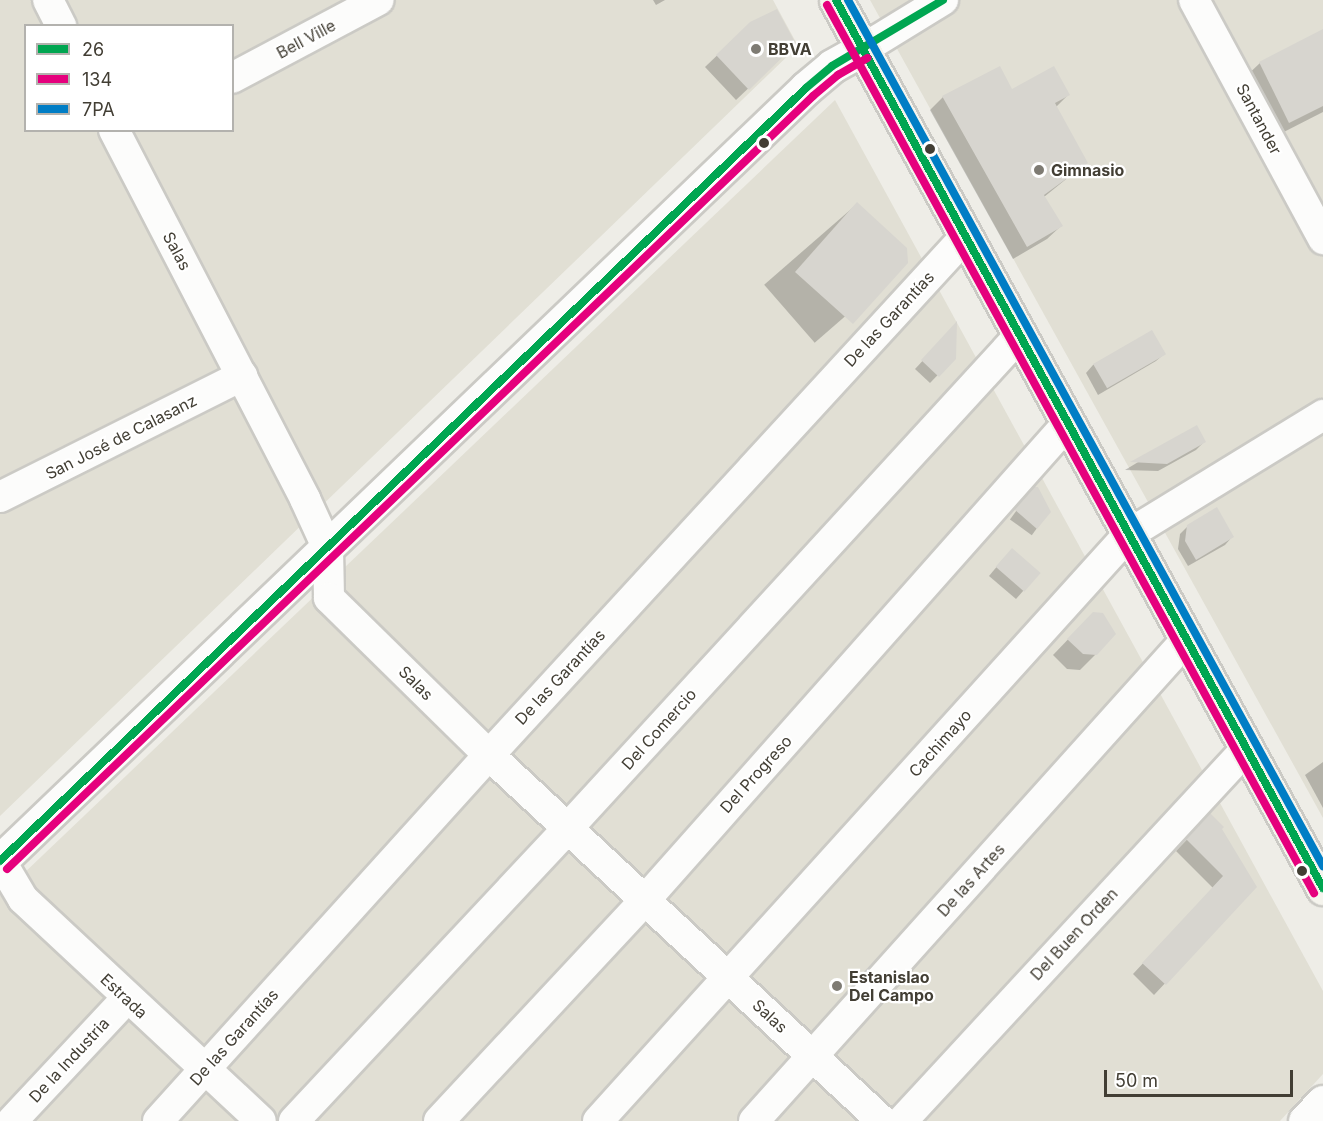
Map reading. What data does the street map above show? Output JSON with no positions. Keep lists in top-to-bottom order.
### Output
{
  "streets": {
    "street": [
      "Bell Ville",
      "Santander",
      "Salas",
      "De las Garantías",
      "San José de Calasanz",
      "Del Comercio",
      "Cachimayo",
      "Del Progreso",
      "De las Artes",
      "Del Buen Orden",
      "Estrada",
      "De la Industria"
    ]
  },
  "crossings": [
    ["Salas", "De las Garantías"],
    ["Salas", "San José de Calasanz"],
    ["Salas", "Del Comercio"],
    ["Salas", "Cachimayo"],
    ["Salas", "Del Progreso"],
    ["Salas", "De las Artes"],
    ["De las Garantías", "Estrada"],
    ["Estrada", "De la Industria"]
  ],
  "places": ["BBVA", "Gimnasio", "Estanislao Del Campo"],
  "lines": ["transit line 26", "transit line 7PA", "transit line 134"],
  "legend": ["26", "134", "7PA"],
  "scale_bar": "50 m"
}
